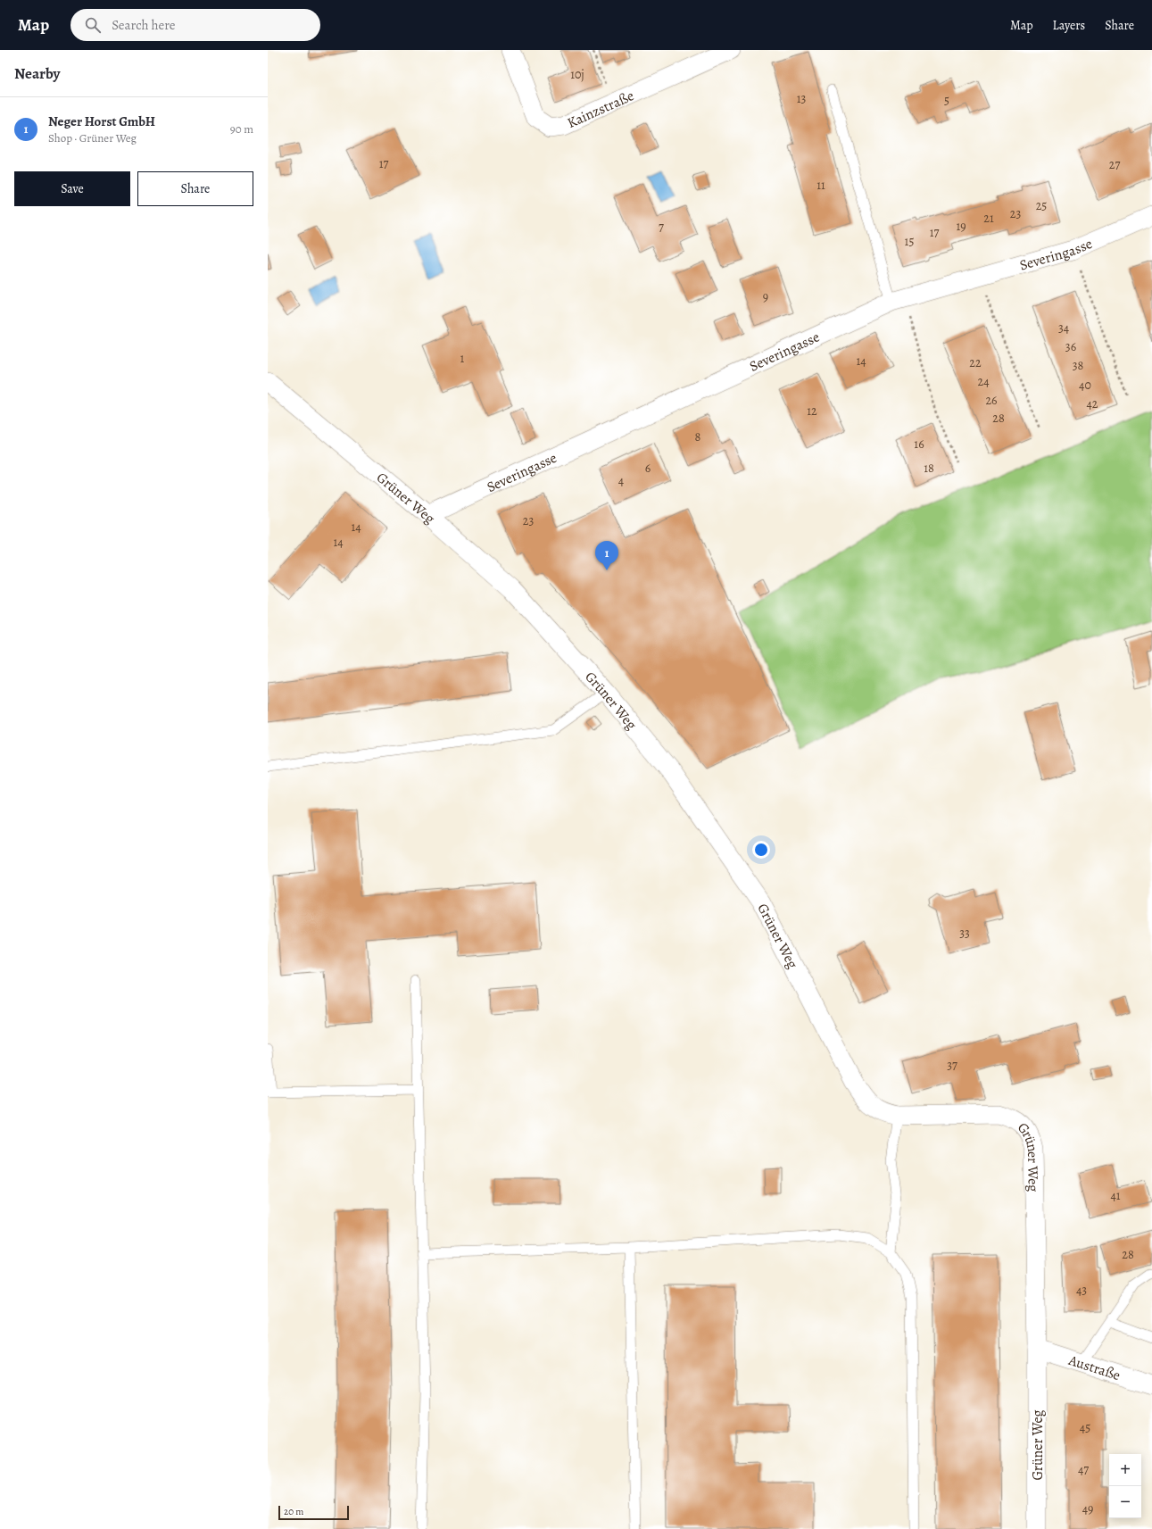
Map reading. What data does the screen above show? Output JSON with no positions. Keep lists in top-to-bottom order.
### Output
{
  "streets": {
    "street": [
      "Kainzstraße",
      "Severingasse",
      "Grüner Weg",
      "Austraße"
    ]
  },
  "crossings": [
    ["Severingasse", "Grüner Weg"],
    ["Grüner Weg", "Austraße"]
  ],
  "house_numbers": [
    "10j",
    "13",
    "5",
    "17",
    "27",
    "11",
    "25",
    "23",
    "21",
    "19",
    "7",
    "17",
    "15",
    "9",
    "34",
    "36",
    "1",
    "14",
    "22",
    "38",
    "24",
    "40",
    "26",
    "42",
    "12",
    "28",
    "8",
    "16",
    "6",
    "18",
    "4",
    "23",
    "14",
    "14",
    "33",
    "37",
    "41",
    "28",
    "43",
    "45",
    "47",
    "49"
  ],
  "scale_bar": "20 m",
  "page": {
    "header": "Map",
    "search": "Search here",
    "nav": ["Map", "Layers", "Share"],
    "heading": "Nearby",
    "list": [
      {
        "mark": "1",
        "name": "Neger Horst GmbH",
        "note": "Shop · Grüner Weg",
        "value": "90 m"
      }
    ],
    "buttons": ["Save", "Share"],
    "pins": "1",
    "map_buttons": ["+", "−"],
    "scale": "20 m"
  }
}
